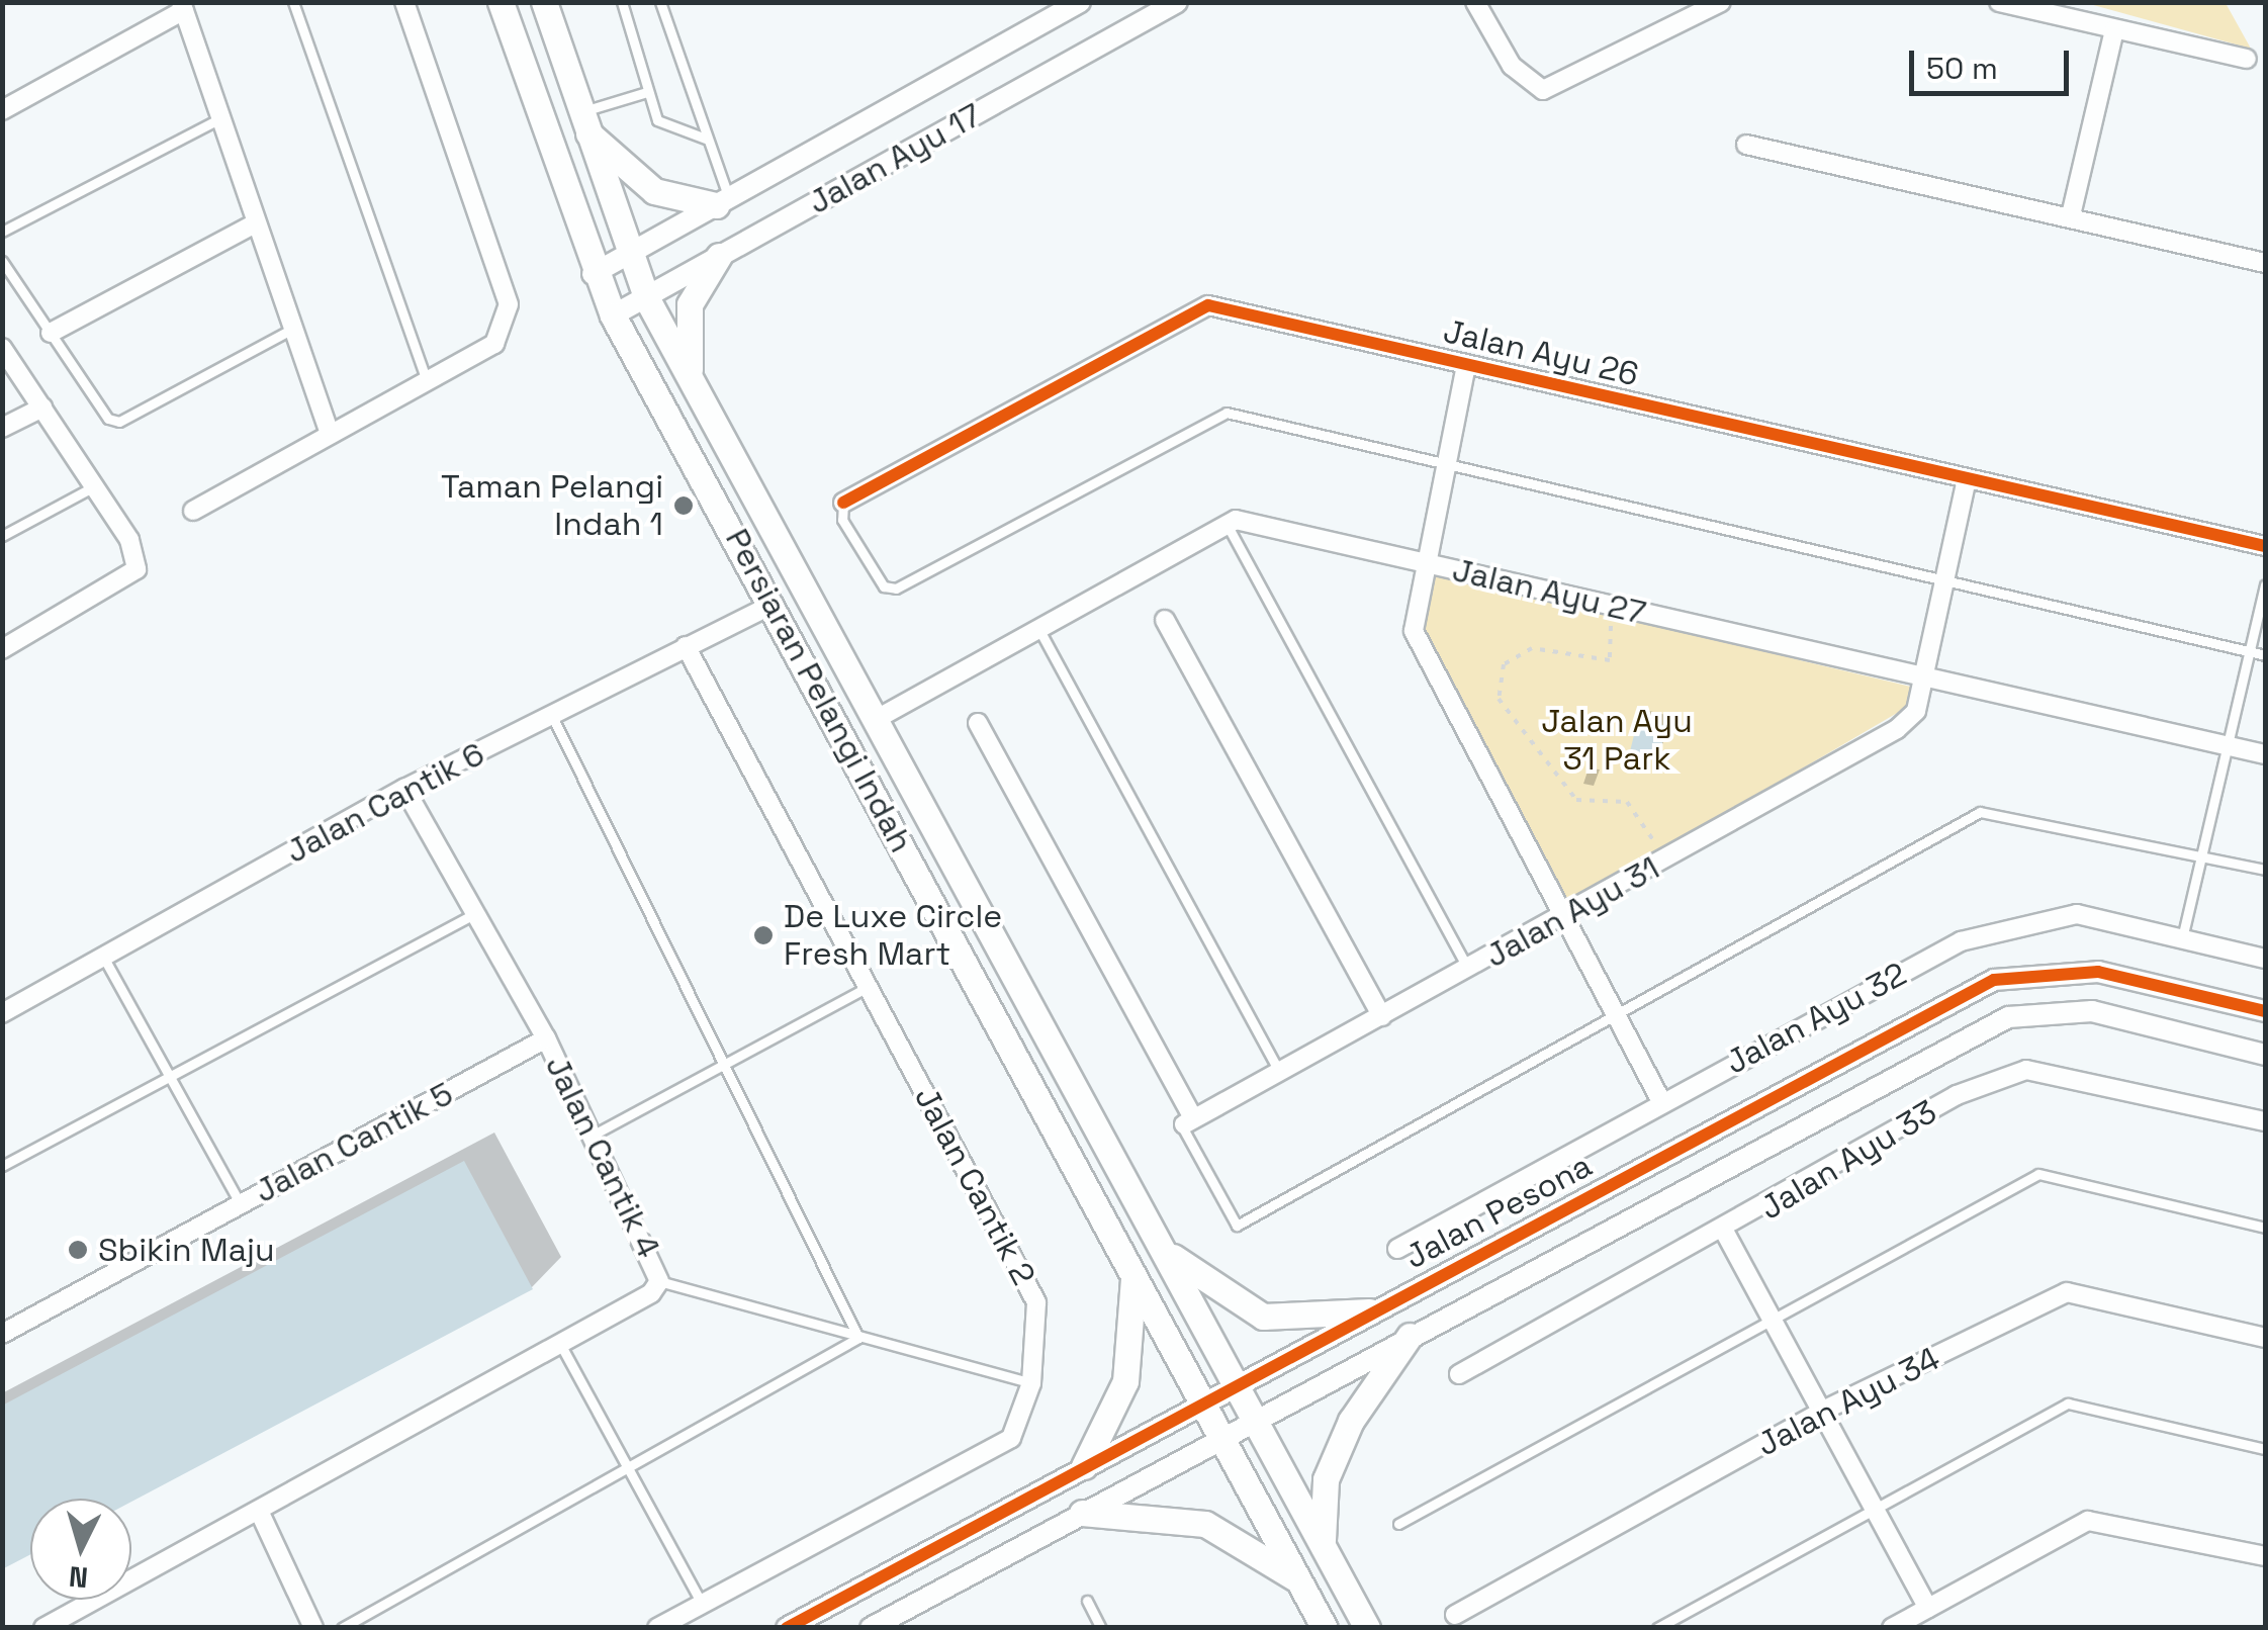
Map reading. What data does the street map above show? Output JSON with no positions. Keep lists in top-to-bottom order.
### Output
{
  "streets": {
    "main road": ["Persiaran Pelangi Indah"],
    "street": [
      "Jalan Ayu 17",
      "Jalan Ayu 26",
      "Jalan Ayu 27",
      "Jalan Cantik 6",
      "Jalan Ayu 31",
      "Jalan Ayu 32",
      "Jalan Cantik 5",
      "Jalan Cantik 4",
      "Jalan Ayu 33",
      "Jalan Cantik 2",
      "Jalan Pesona",
      "Jalan Ayu 34"
    ]
  },
  "crossings": [
    ["Jalan Ayu 17", "Persiaran Pelangi Indah"],
    ["Jalan Ayu 26", "Jalan Ayu 27"],
    ["Jalan Ayu 26", "Jalan Ayu 31"],
    ["Jalan Ayu 26", "Jalan Ayu 32"],
    ["Jalan Ayu 27", "Jalan Ayu 31"],
    ["Persiaran Pelangi Indah", "Jalan Cantik 6"],
    ["Persiaran Pelangi Indah", "Jalan Pesona"],
    ["Jalan Cantik 6", "Jalan Cantik 4"],
    ["Jalan Cantik 6", "Jalan Cantik 2"],
    ["Jalan Cantik 5", "Jalan Cantik 4"]
  ],
  "parks": ["Jalan Ayu 31 Park"],
  "places": ["Taman Pelangi Indah 1", "De Luxe Circle Fresh Mart", "Sbikin Maju"],
  "scale_bar": "50 m",
  "north": "bottom"
}
